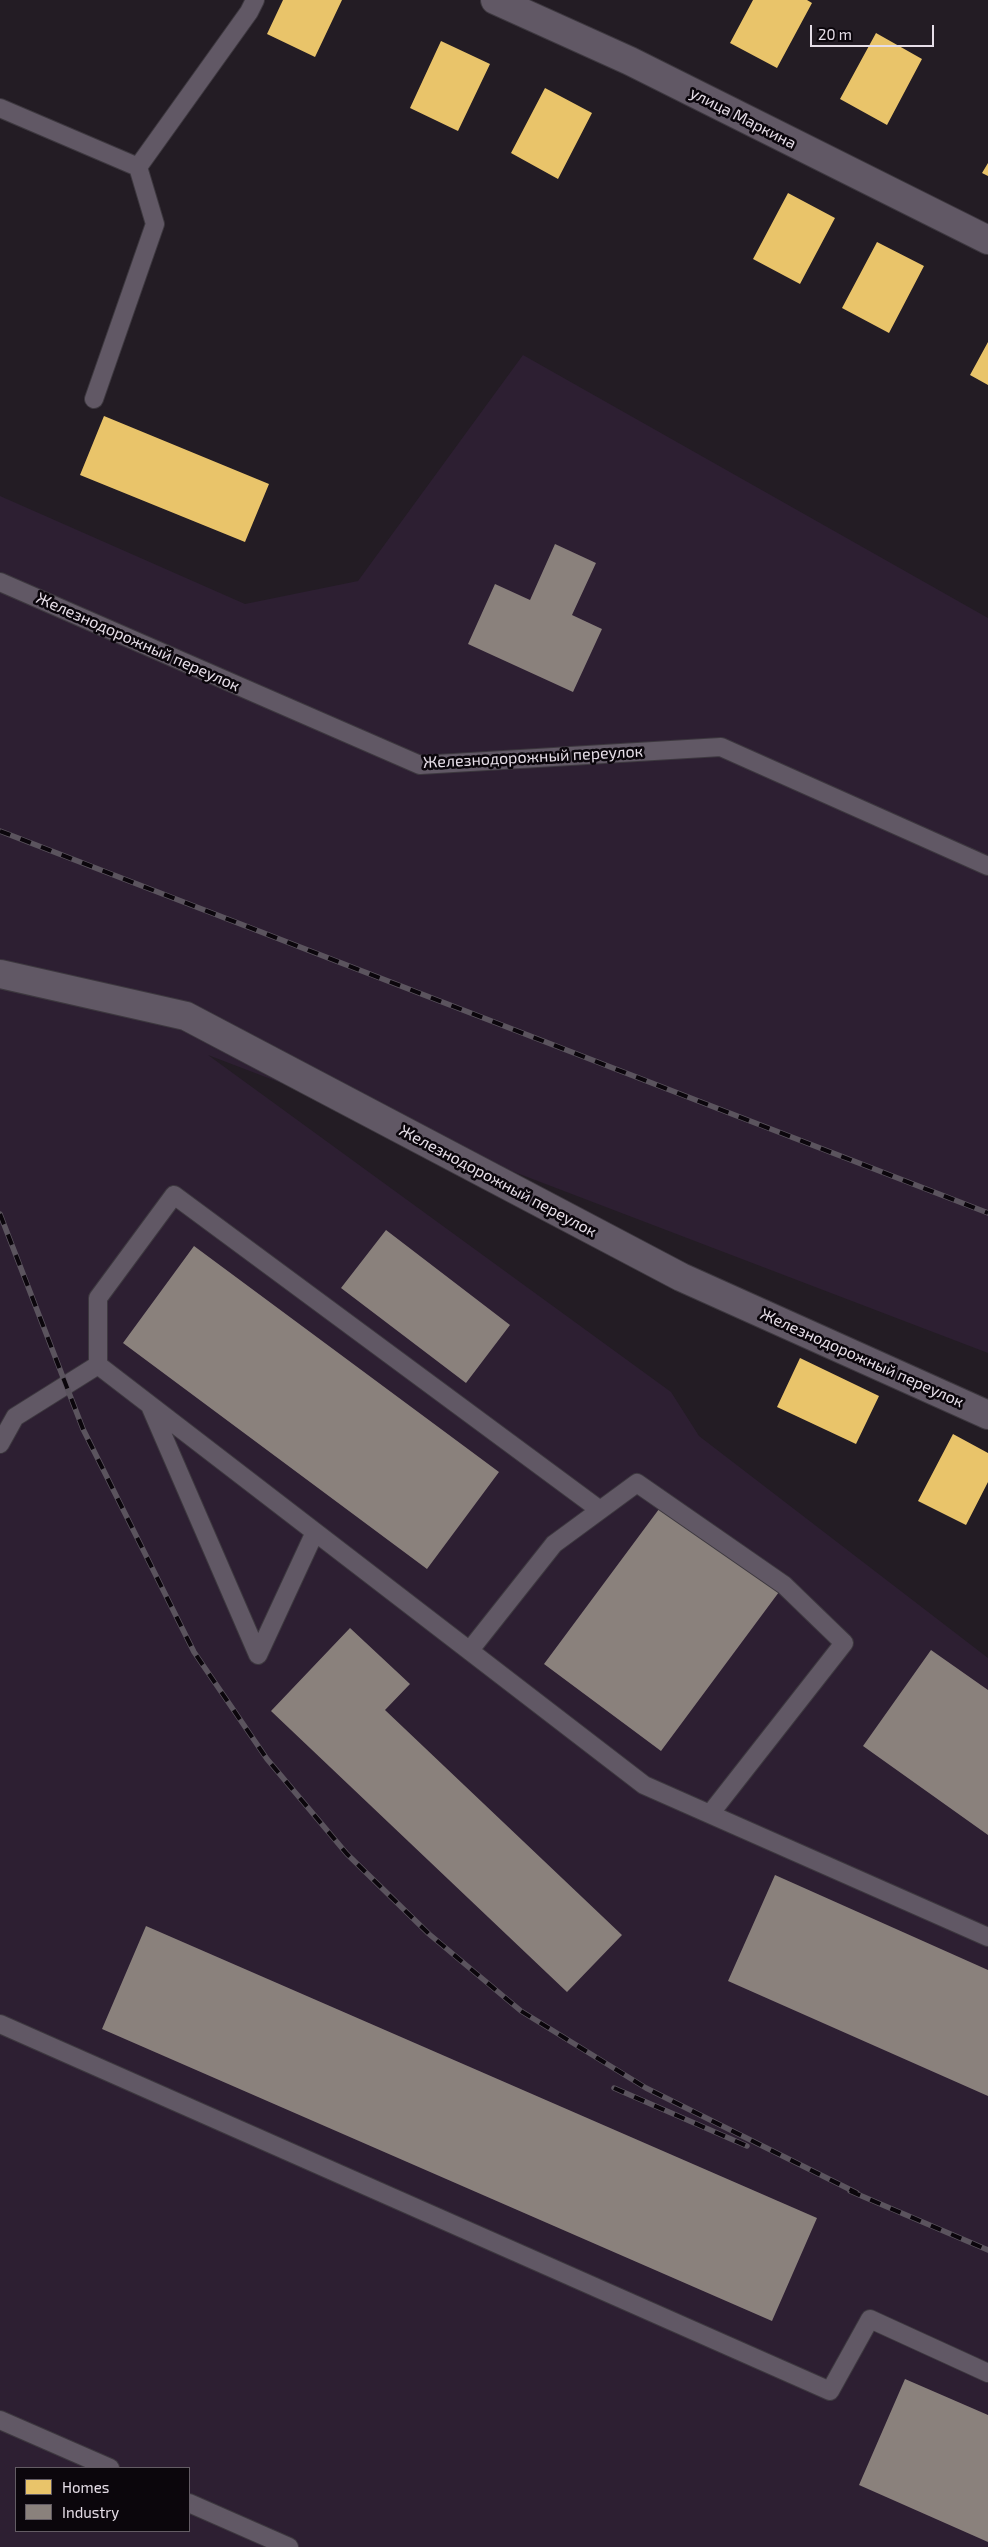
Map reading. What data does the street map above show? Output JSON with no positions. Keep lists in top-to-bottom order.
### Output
{
  "streets": {
    "street": ["улица Маркина", "Железнодорожный переулок"]
  },
  "legend": ["Homes", "Industry"],
  "scale_bar": "20 m"
}
